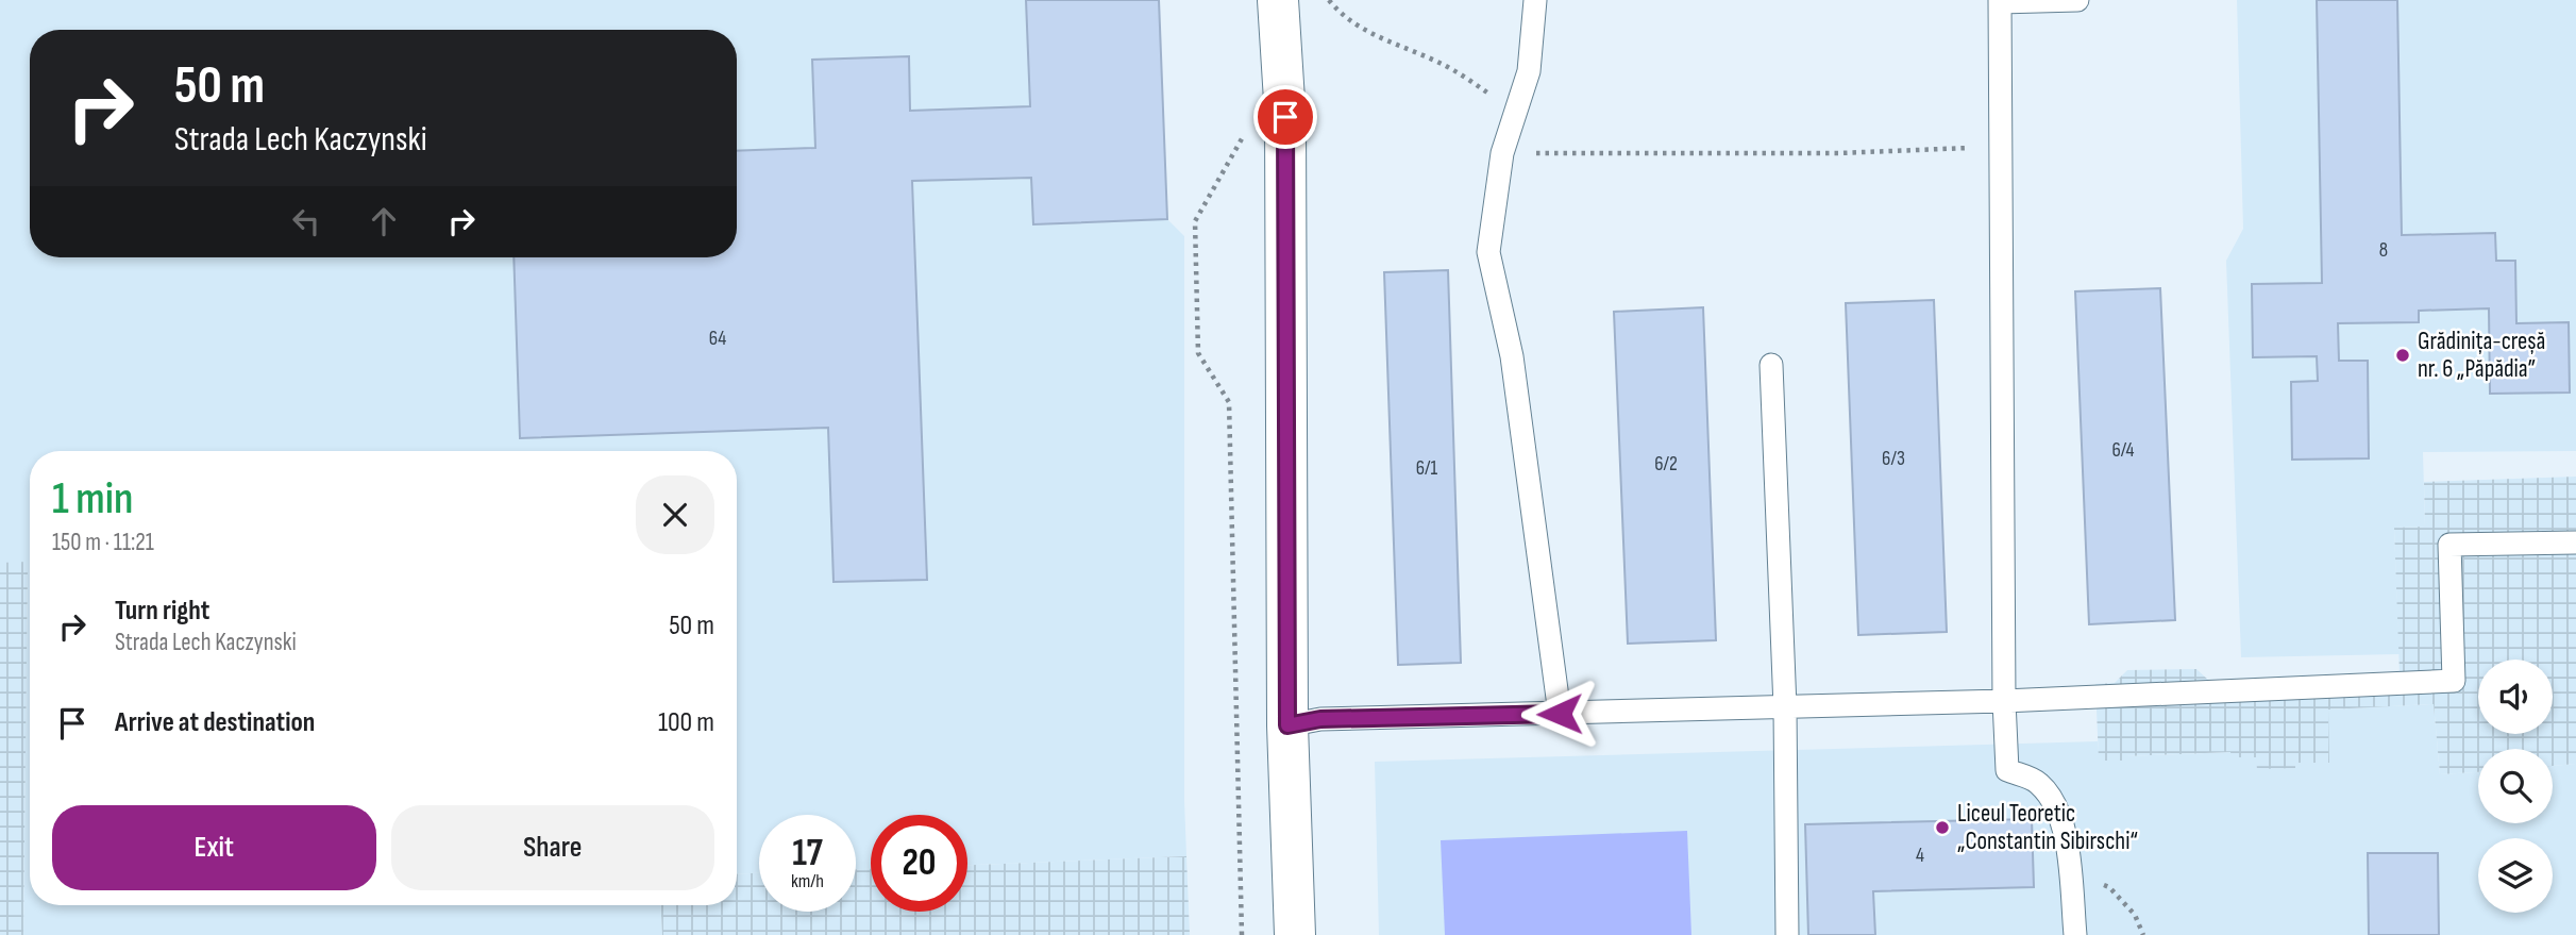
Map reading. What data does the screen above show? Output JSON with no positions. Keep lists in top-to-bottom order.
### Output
{
  "places": ["Grădinița-creșă nr. 6 „Păpădia”", "Liceul Teoretic „Constantin Sibirschi“"],
  "house_numbers": [
    "8",
    "64",
    "6/4",
    "6/3",
    "6/2",
    "6/1",
    "4"
  ],
  "page": {
    "turn": ["50 m", "Strada Lech Kaczynski"],
    "heading": ["1 min", "150 m · 11:21"],
    "list": [
      {
        "name": "Turn right",
        "note": "Strada Lech Kaczynski",
        "value": "50 m"
      },
      {
        "name": "Arrive at destination",
        "value": "100 m"
      }
    ],
    "buttons": ["Exit", "Share"],
    "speed": "17 km/h",
    "limit": "20"
  }
}
